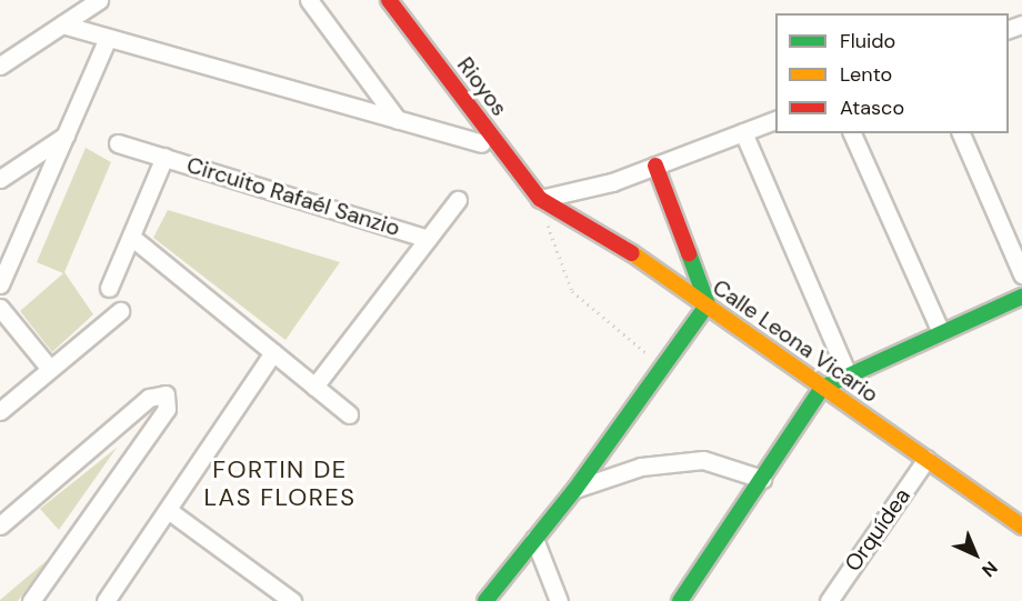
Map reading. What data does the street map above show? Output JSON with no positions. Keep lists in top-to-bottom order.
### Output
{
  "streets": {
    "street": [
      "Rioyos",
      "Circuito Rafaél Sanzio",
      "Calle Leona Vicario",
      "Orquídea"
    ]
  },
  "crossings": [
    ["Rioyos", "Calle Leona Vicario"],
    ["Calle Leona Vicario", "Orquídea"]
  ],
  "districts": ["FORTIN DE LAS FLORES"],
  "legend": ["Fluido", "Lento", "Atasco"],
  "north": "bottom right"
}
